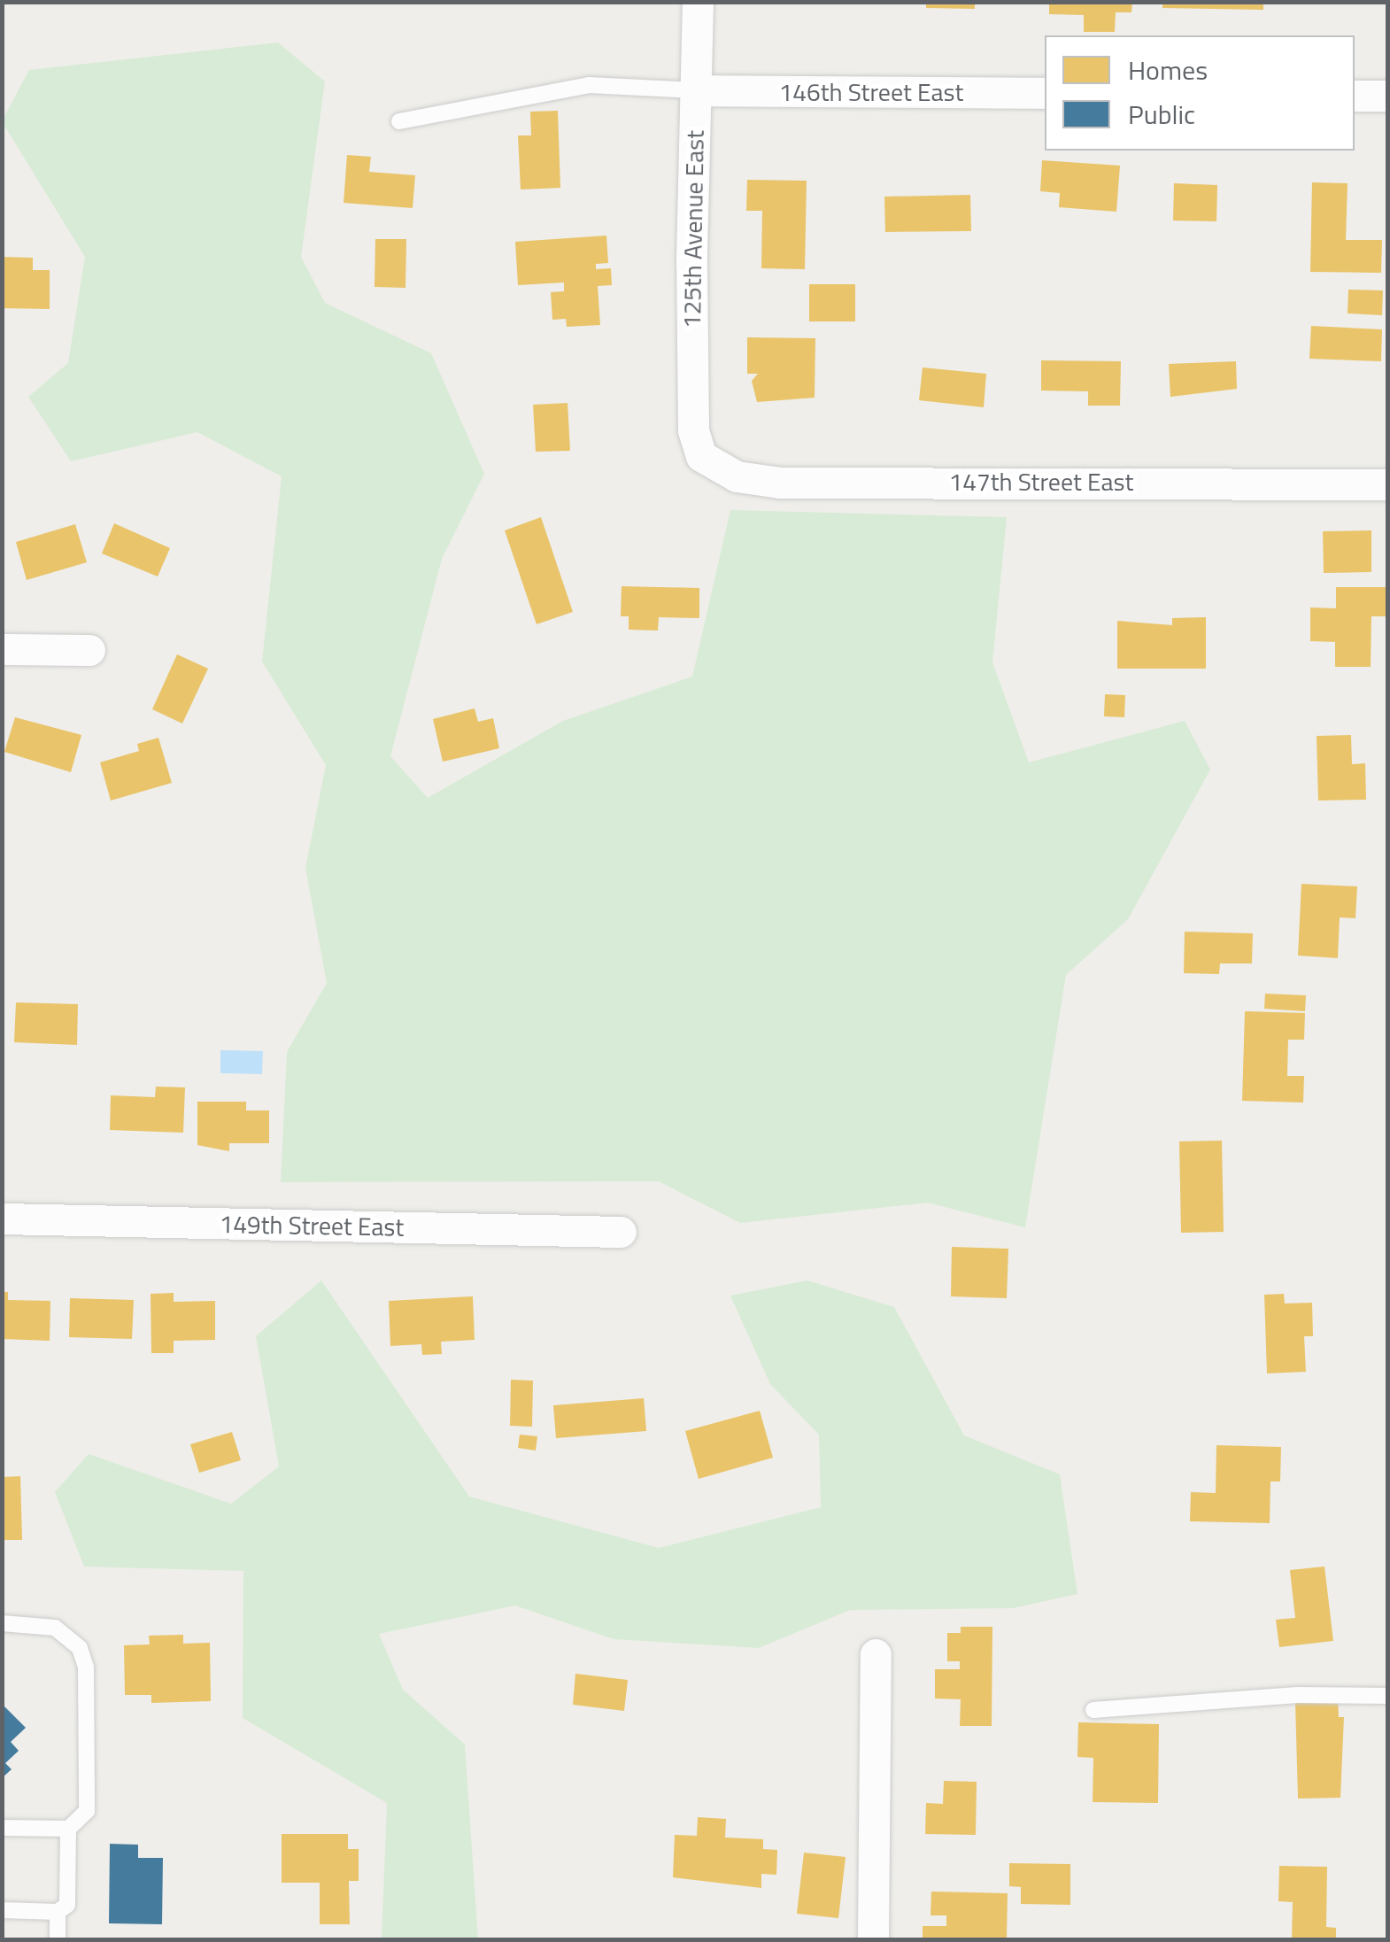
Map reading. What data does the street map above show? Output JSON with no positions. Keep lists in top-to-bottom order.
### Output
{
  "streets": {
    "street": [
      "146th Street East",
      "125th Avenue East",
      "147th Street East",
      "149th Street East"
    ]
  },
  "crossings": [
    ["146th Street East", "125th Avenue East"],
    ["125th Avenue East", "147th Street East"]
  ],
  "legend": ["Homes", "Public"]
}
